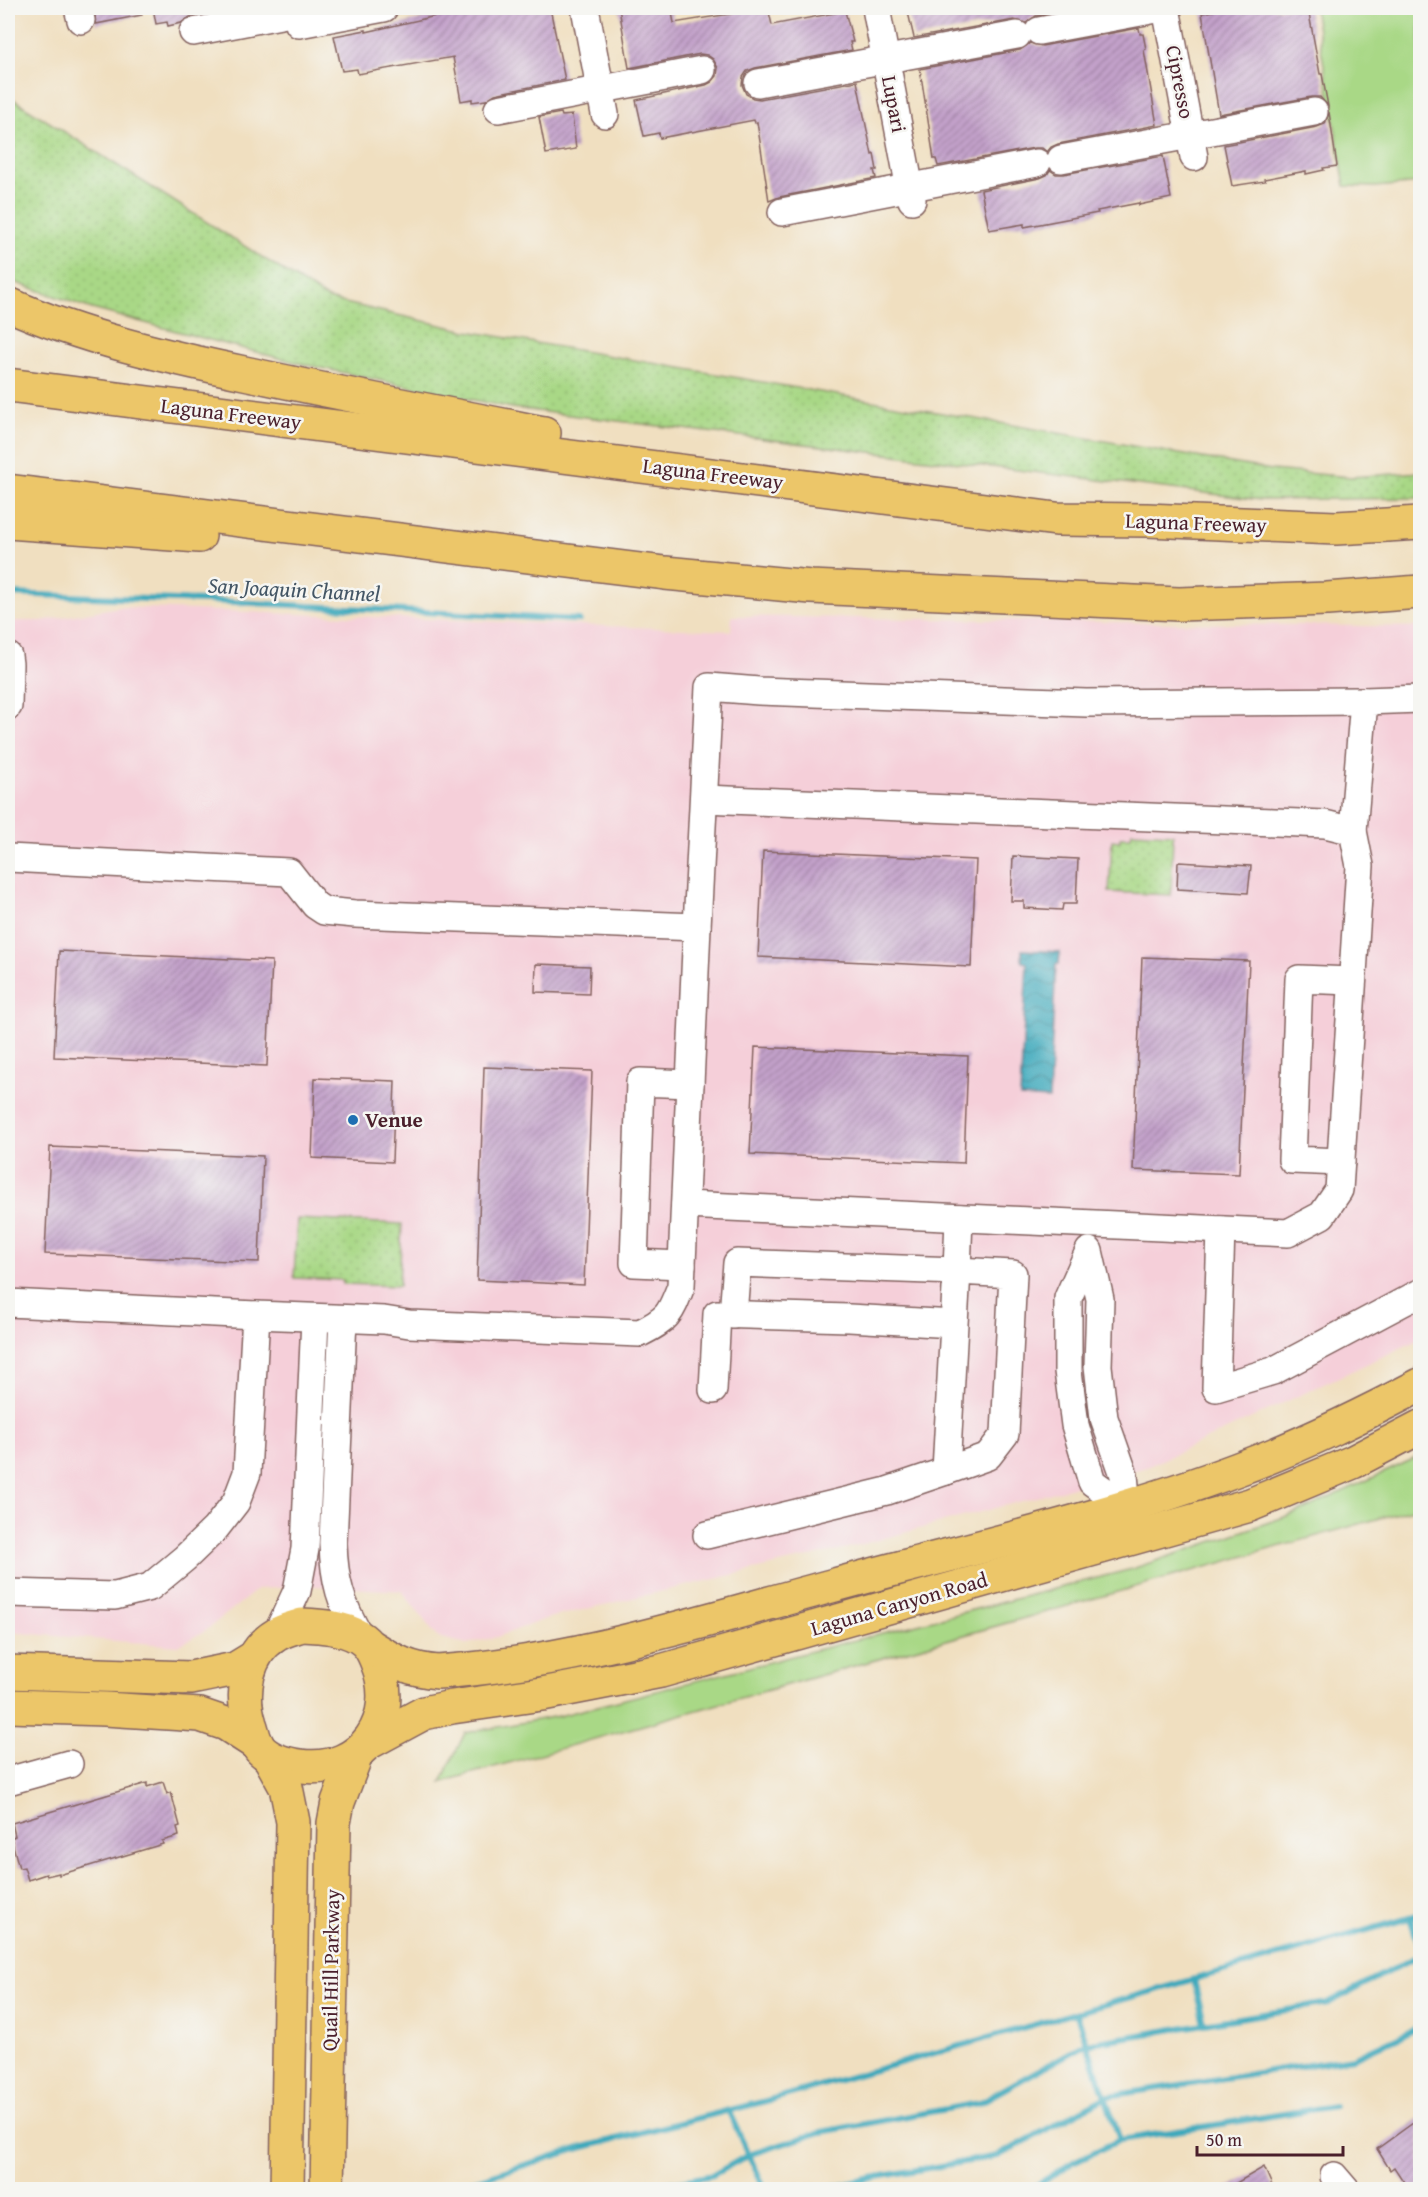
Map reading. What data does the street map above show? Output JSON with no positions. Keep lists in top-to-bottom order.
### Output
{
  "streets": {
    "main road": ["Laguna Freeway", "Laguna Canyon Road", "Quail Hill Parkway"],
    "street": ["Cipresso", "Lupari"]
  },
  "crossings": [
    ["Laguna Canyon Road", "Quail Hill Parkway"]
  ],
  "water": ["San Joaquin Channel"],
  "places": ["Venue"],
  "scale_bar": "50 m"
}
